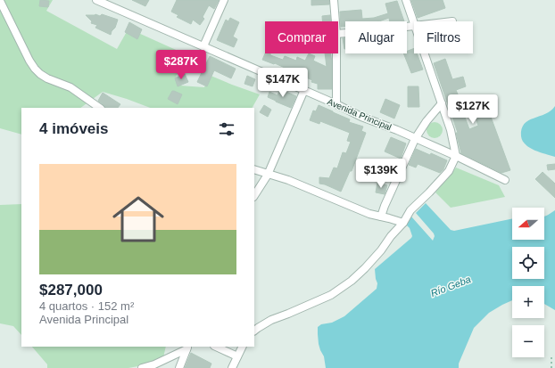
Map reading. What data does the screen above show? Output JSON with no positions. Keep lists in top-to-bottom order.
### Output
{
  "streets": {
    "street": ["Avenida Principal"]
  },
  "water": ["Río Geba"],
  "north": "left",
  "page": {
    "chip": ["Comprar", "Alugar", "Filtros"],
    "price": [
      "$287K",
      "$147K",
      "$127K",
      "$139K"
    ],
    "heading": "4 imóveis",
    "list": [
      {
        "name": "$287,000",
        "note": "4 quartos · 152 m² · Avenida Principal"
      }
    ],
    "map_buttons": ["+", "−"]
  }
}
